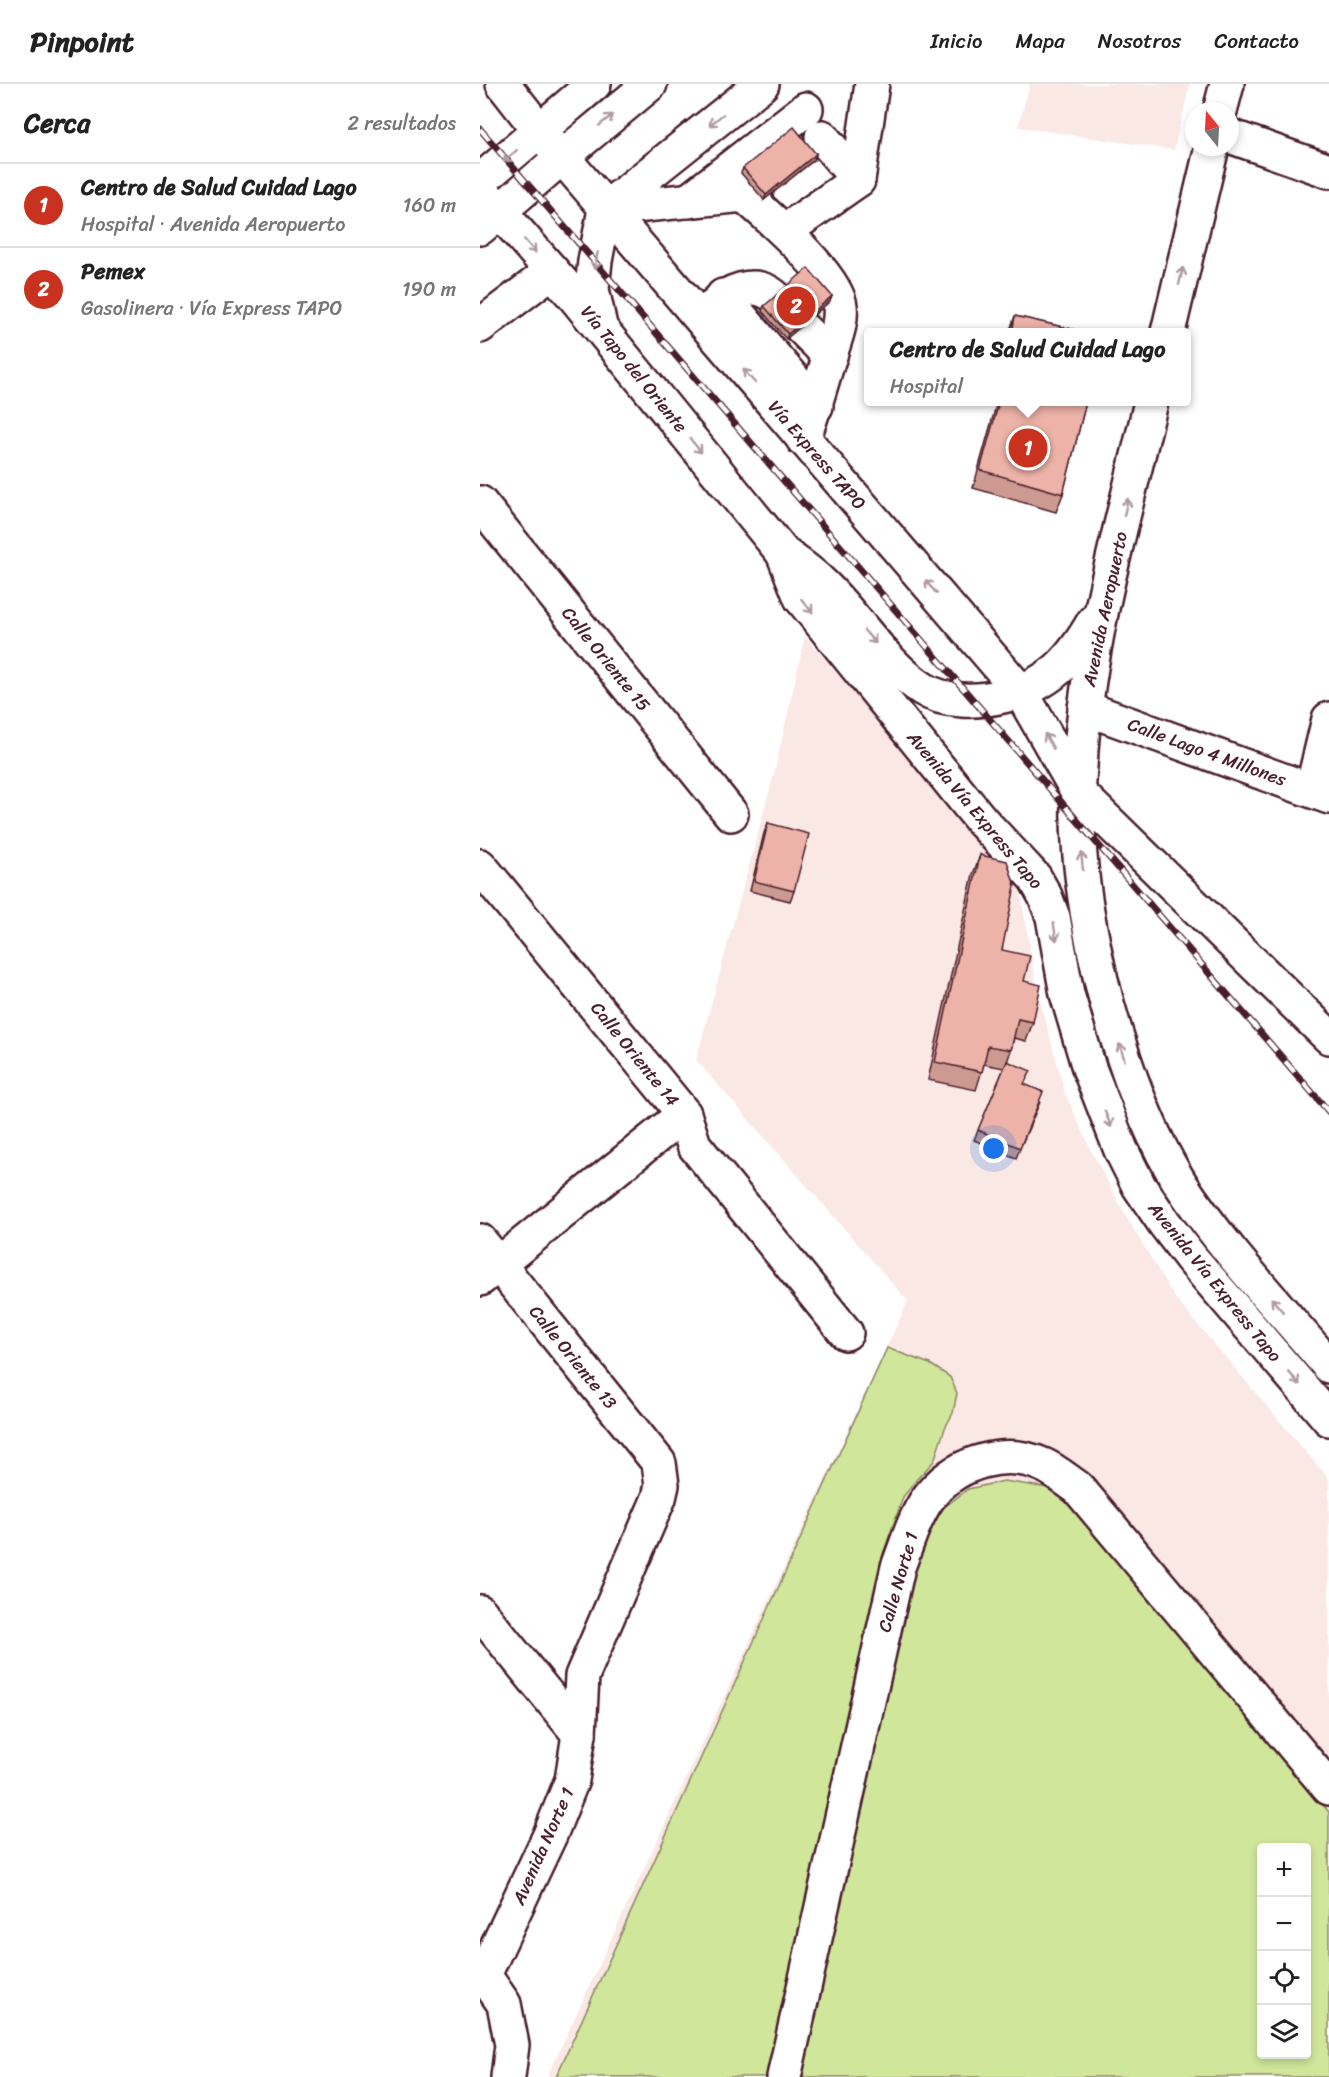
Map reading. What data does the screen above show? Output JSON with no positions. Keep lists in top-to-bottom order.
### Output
{
  "streets": {
    "main road": [
      "Vía Tapo del Oriente",
      "Vía Express TAPO",
      "Avenida Aeropuerto",
      "Calle Oriente 15",
      "Calle Lago 4 Millones",
      "Avenida Vía Express Tapo",
      "Calle Oriente 14",
      "Calle Oriente 13",
      "Calle Norte 1",
      "Avenida Norte 1"
    ]
  },
  "crossings": [
    ["Vía Tapo del Oriente", "Avenida Vía Express Tapo"],
    ["Vía Express TAPO", "Avenida Aeropuerto"],
    ["Vía Express TAPO", "Avenida Vía Express Tapo"],
    ["Avenida Aeropuerto", "Calle Lago 4 Millones"],
    ["Avenida Aeropuerto", "Avenida Vía Express Tapo"],
    ["Calle Oriente 13", "Avenida Norte 1"]
  ],
  "one_way": ["Vía Express TAPO", "Avenida Aeropuerto"],
  "north": "top",
  "page": {
    "header": "Pinpoint",
    "nav": [
      "Inicio",
      "Mapa",
      "Nosotros",
      "Contacto"
    ],
    "heading": ["Cerca", "2 resultados"],
    "list": [
      {
        "mark": "1",
        "name": "Centro de Salud Cuidad Lago",
        "note": "Hospital · Avenida Aeropuerto",
        "value": "160 m"
      },
      {
        "mark": "2",
        "name": "Pemex",
        "note": "Gasolinera · Vía Express TAPO",
        "value": "190 m"
      }
    ],
    "pins": ["2", "1"],
    "popup": ["Centro de Salud Cuidad Lago", "Hospital"],
    "map_buttons": ["+", "−"]
  }
}
